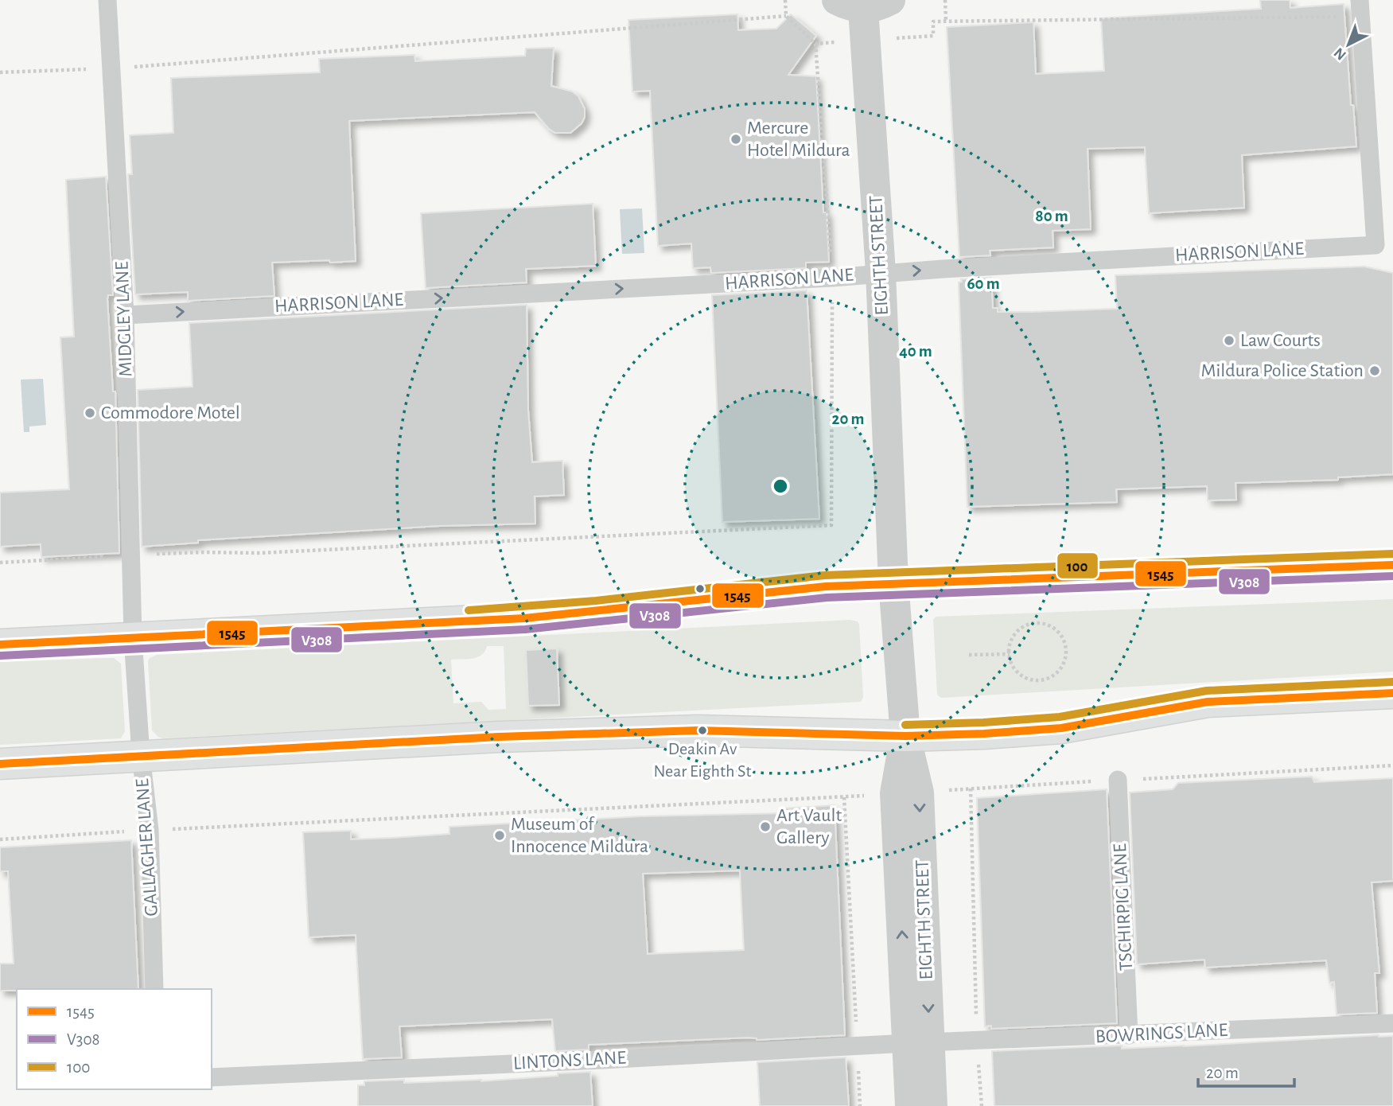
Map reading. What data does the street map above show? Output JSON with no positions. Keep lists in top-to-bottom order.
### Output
{
  "streets": {
    "street": ["EIGHTH STREET"],
    "lane": [
      "HARRISON LANE",
      "MIDGLEY LANE",
      "GALLAGHER LANE",
      "TSCHIRPIG LANE",
      "BOWRINGS LANE",
      "LINTONS LANE"
    ]
  },
  "crossings": [
    ["HARRISON LANE", "EIGHTH STREET"],
    ["HARRISON LANE", "MIDGLEY LANE"],
    ["EIGHTH STREET", "BOWRINGS LANE"],
    ["EIGHTH STREET", "LINTONS LANE"],
    ["MIDGLEY LANE", "GALLAGHER LANE"],
    ["TSCHIRPIG LANE", "BOWRINGS LANE"],
    ["BOWRINGS LANE", "LINTONS LANE"]
  ],
  "one_way": ["HARRISON LANE"],
  "places": [
    "Mercure Hotel Mildura",
    "Law Courts",
    "Mildura Police Station",
    "Commodore Motel",
    "Deakin Av Near Eighth St",
    "Art Vault Gallery",
    "Museum of Innocence Mildura"
  ],
  "lines": ["transit line 100", "transit line 1545", "transit line V308"],
  "legend": ["1545", "V308", "100"],
  "scale_bar": "20 m",
  "north": "bottom left",
  "rings": [
    "80 m",
    "60 m",
    "40 m",
    "20 m"
  ]
}
